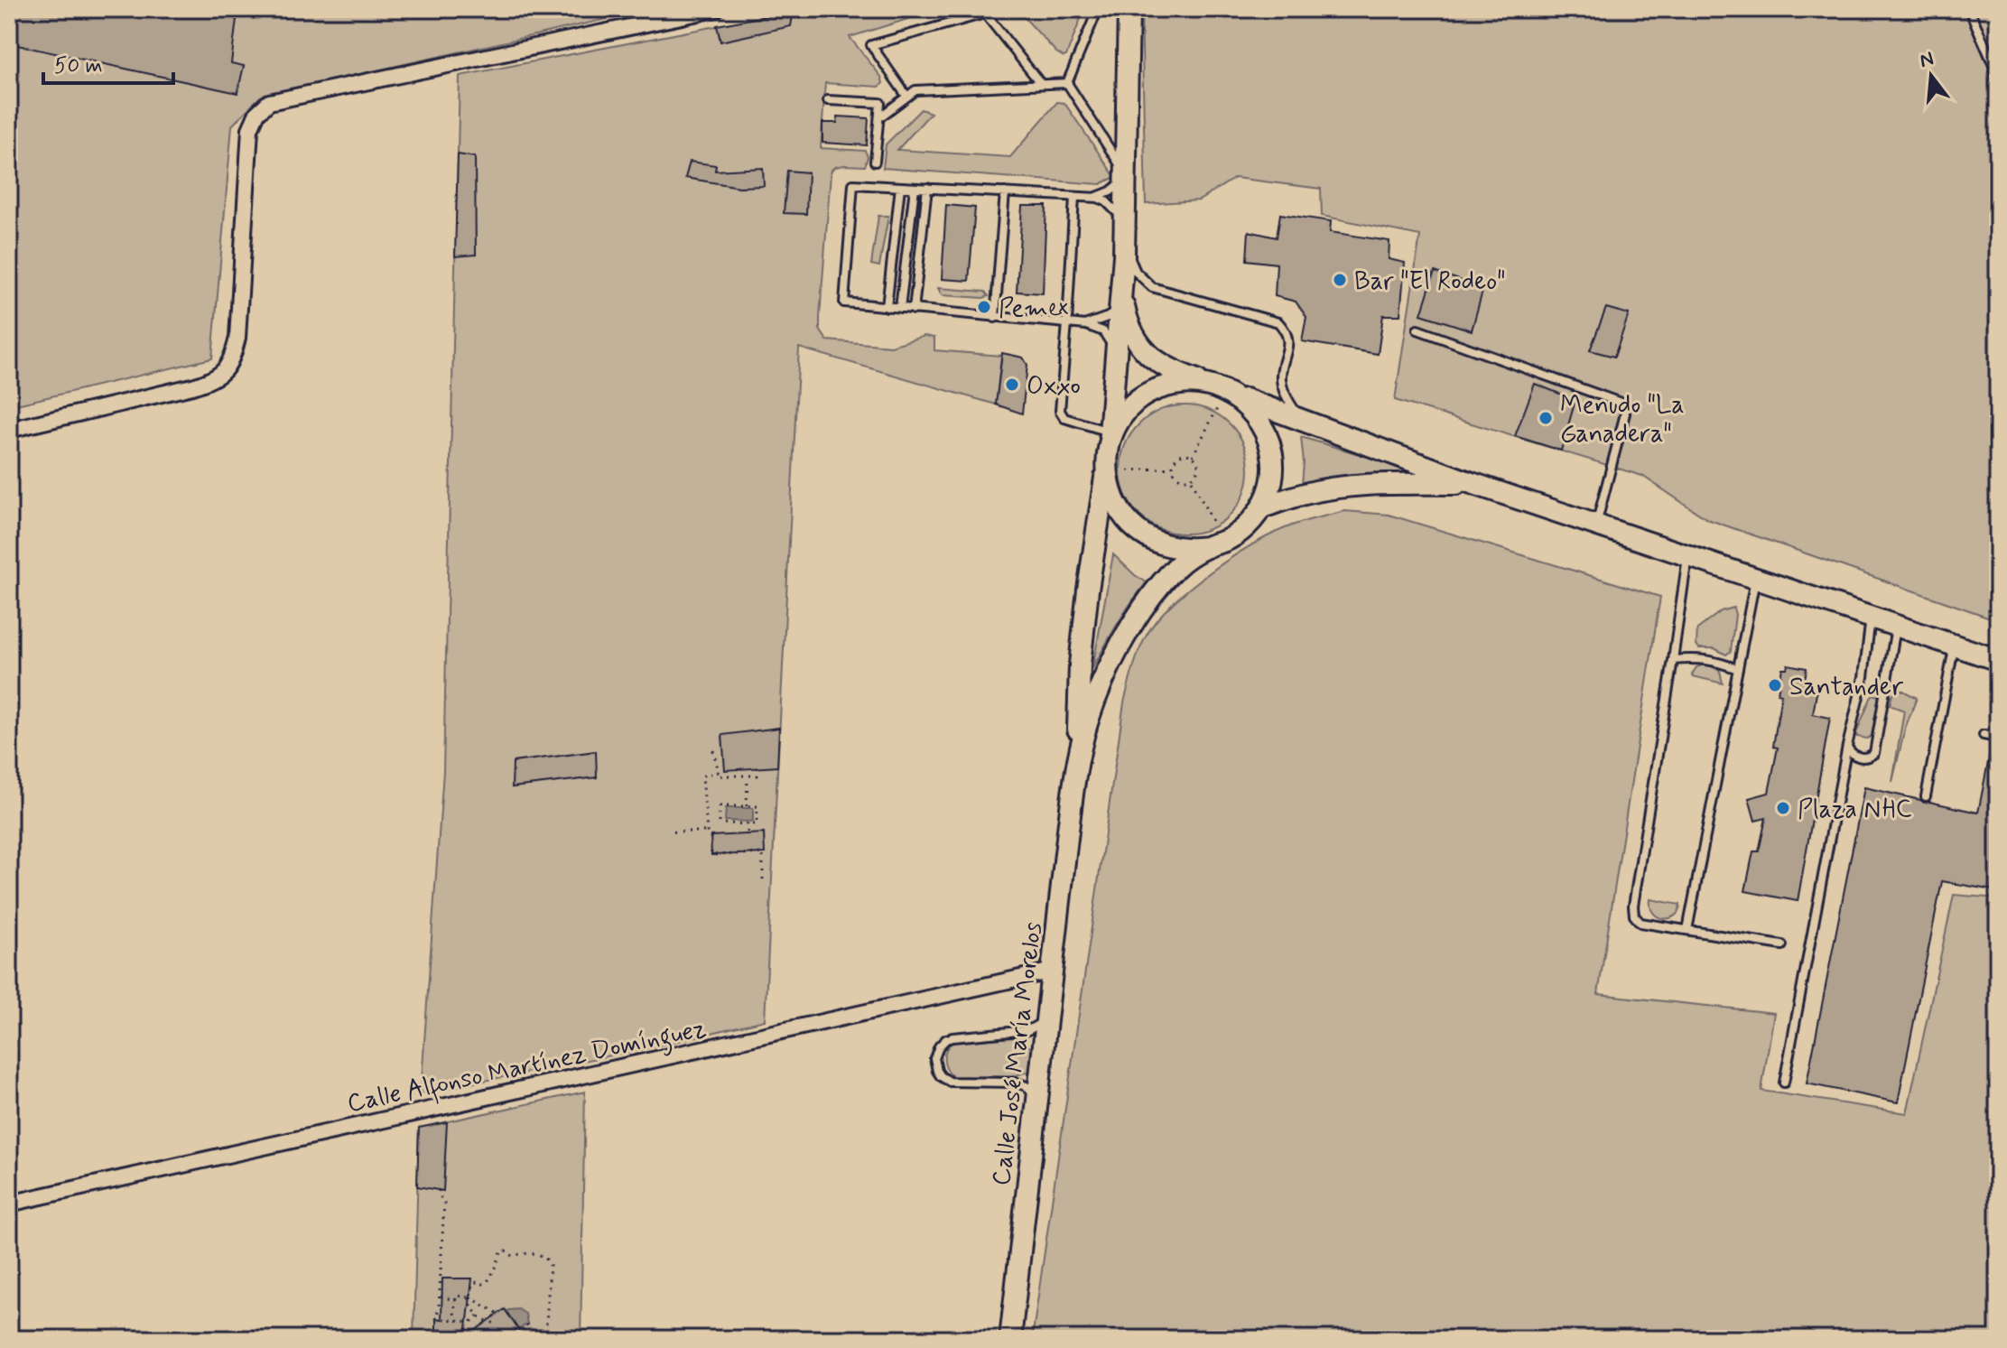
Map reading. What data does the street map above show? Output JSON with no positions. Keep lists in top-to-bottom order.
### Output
{
  "streets": {
    "main road": ["Calle José María Morelos"],
    "street": ["Calle Alfonso Martínez Domínguez"]
  },
  "crossings": [
    ["Calle José María Morelos", "Calle Alfonso Martínez Domínguez"]
  ],
  "places": [
    "Bar \"El Rodeo\"",
    "Pemex",
    "Oxxo",
    "Menudo \"La Ganadera\"",
    "Santander",
    "Plaza NHC"
  ],
  "scale_bar": "50 m",
  "north": "top"
}
